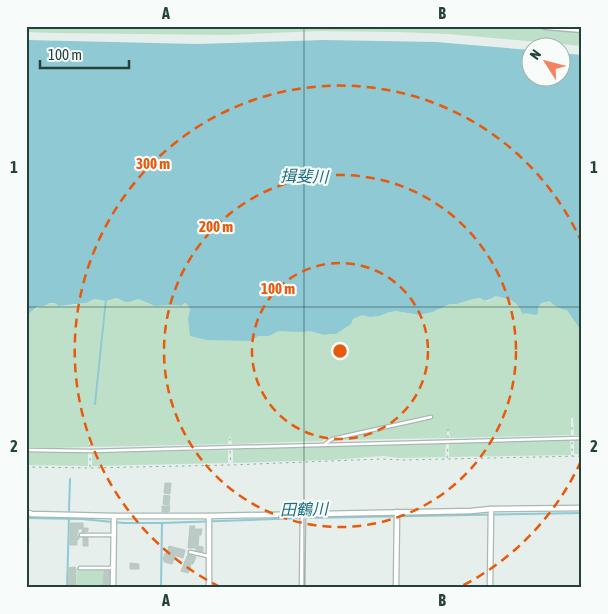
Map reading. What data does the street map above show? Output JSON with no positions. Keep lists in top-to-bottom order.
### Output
{
  "water": ["揖斐川", "田鶴川"],
  "scale_bar": "100 m",
  "north": "top left",
  "grid": {
    "columns": ["A", "B"],
    "rows": ["1", "2"]
  },
  "rings": ["300 m", "200 m", "100 m"]
}
